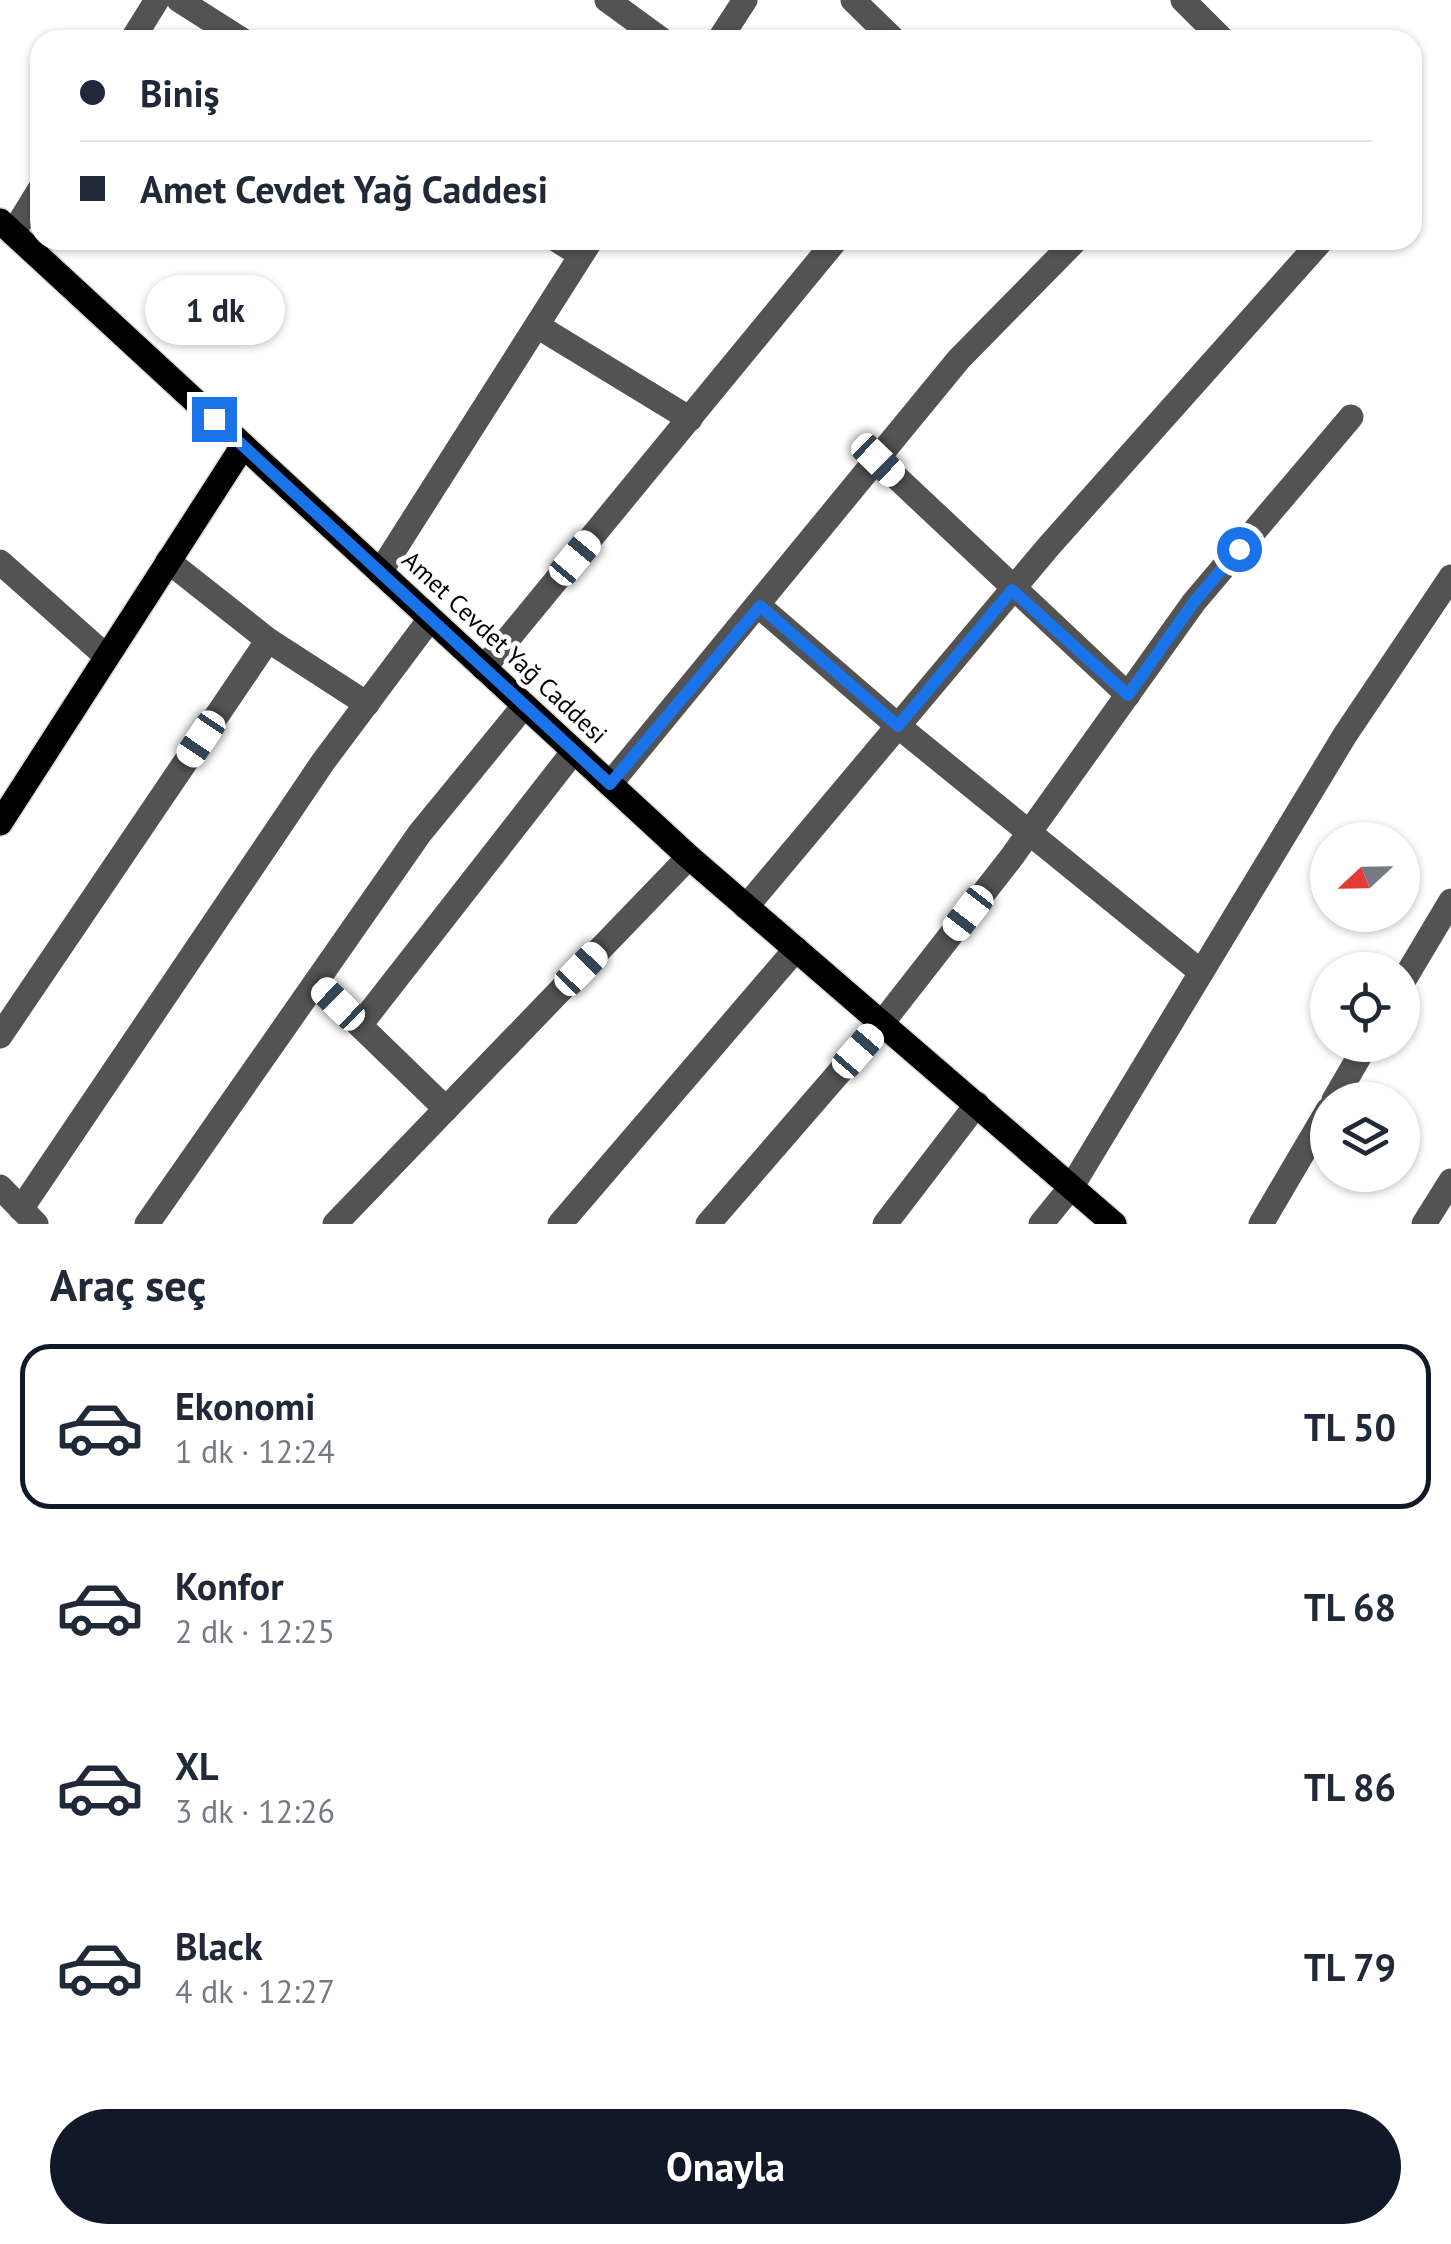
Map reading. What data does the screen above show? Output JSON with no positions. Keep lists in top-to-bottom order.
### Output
{
  "streets": {
    "main road": ["Amet Cevdet Yağ Caddesi"]
  },
  "north": "left",
  "page": {
    "banner": ["Biniş", "Amet Cevdet Yağ Caddesi"],
    "bubble": "1 dk",
    "heading": "Araç seç",
    "list": [
      {
        "name": "Ekonomi",
        "note": "1 dk · 12:24",
        "value": "TL 50"
      },
      {
        "name": "Konfor",
        "note": "2 dk · 12:25",
        "value": "TL 68"
      },
      {
        "name": "XL",
        "note": "3 dk · 12:26",
        "value": "TL 86"
      },
      {
        "name": "Black",
        "note": "4 dk · 12:27",
        "value": "TL 79"
      }
    ],
    "buttons": "Onayla"
  }
}
